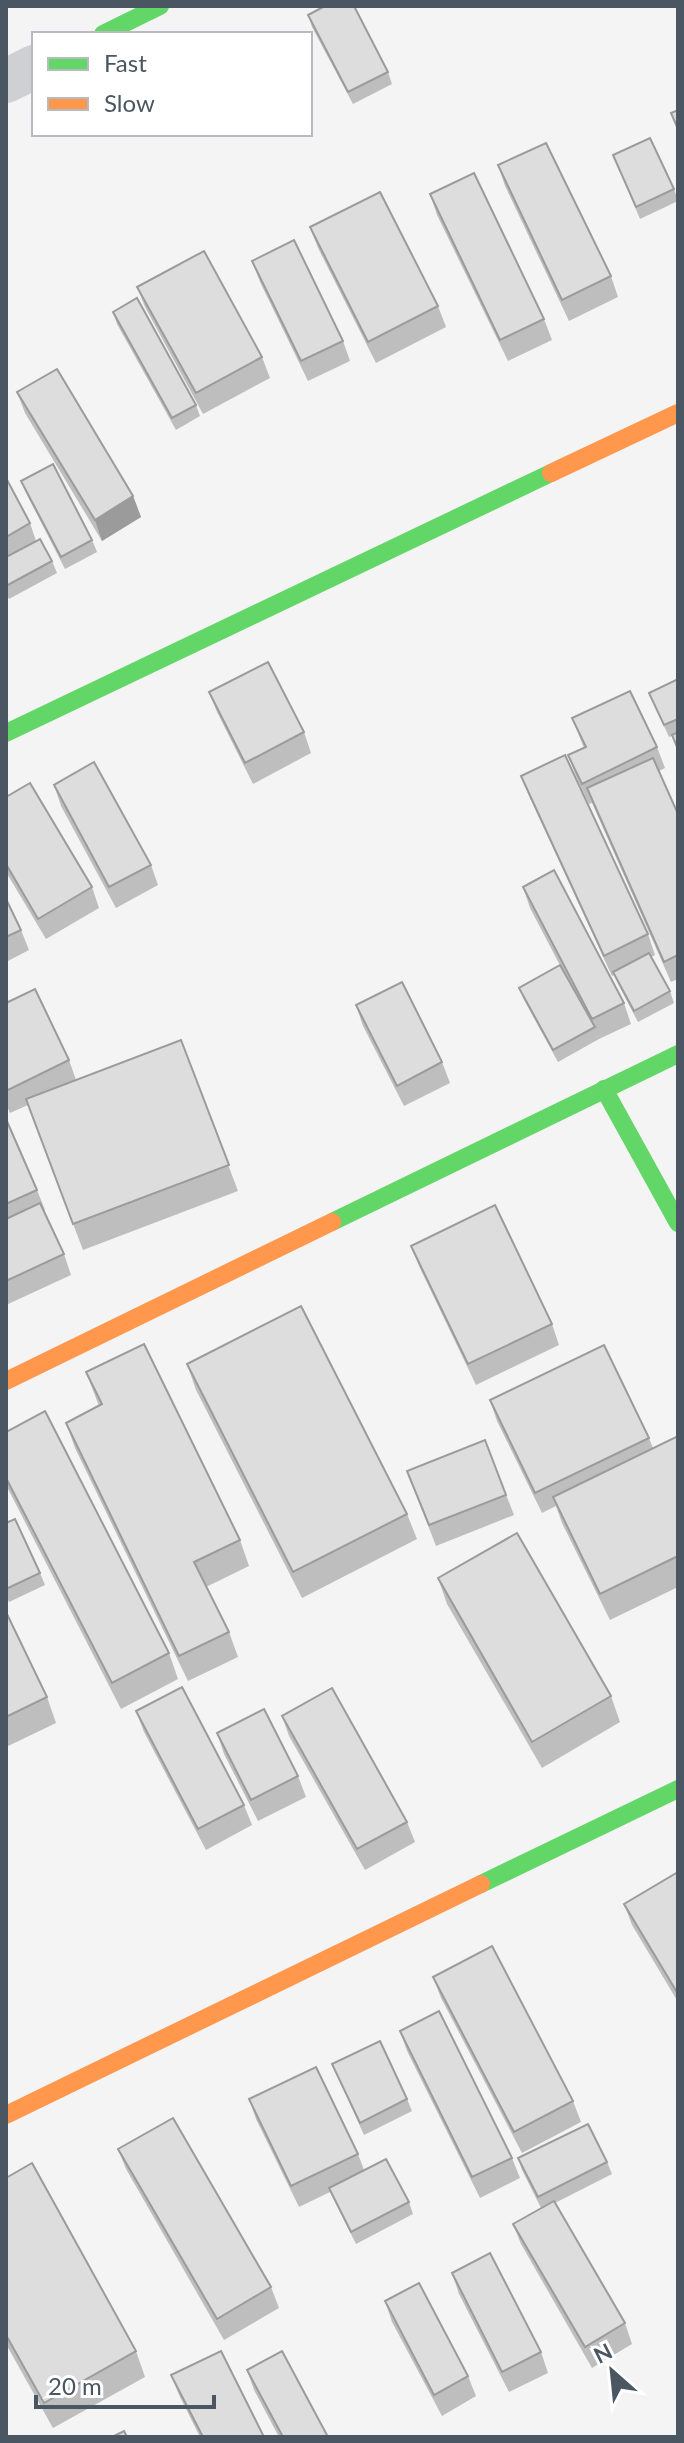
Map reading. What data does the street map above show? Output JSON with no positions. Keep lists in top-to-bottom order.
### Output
{
  "legend": ["Fast", "Slow"],
  "scale_bar": "20 m",
  "north": "top left"
}
